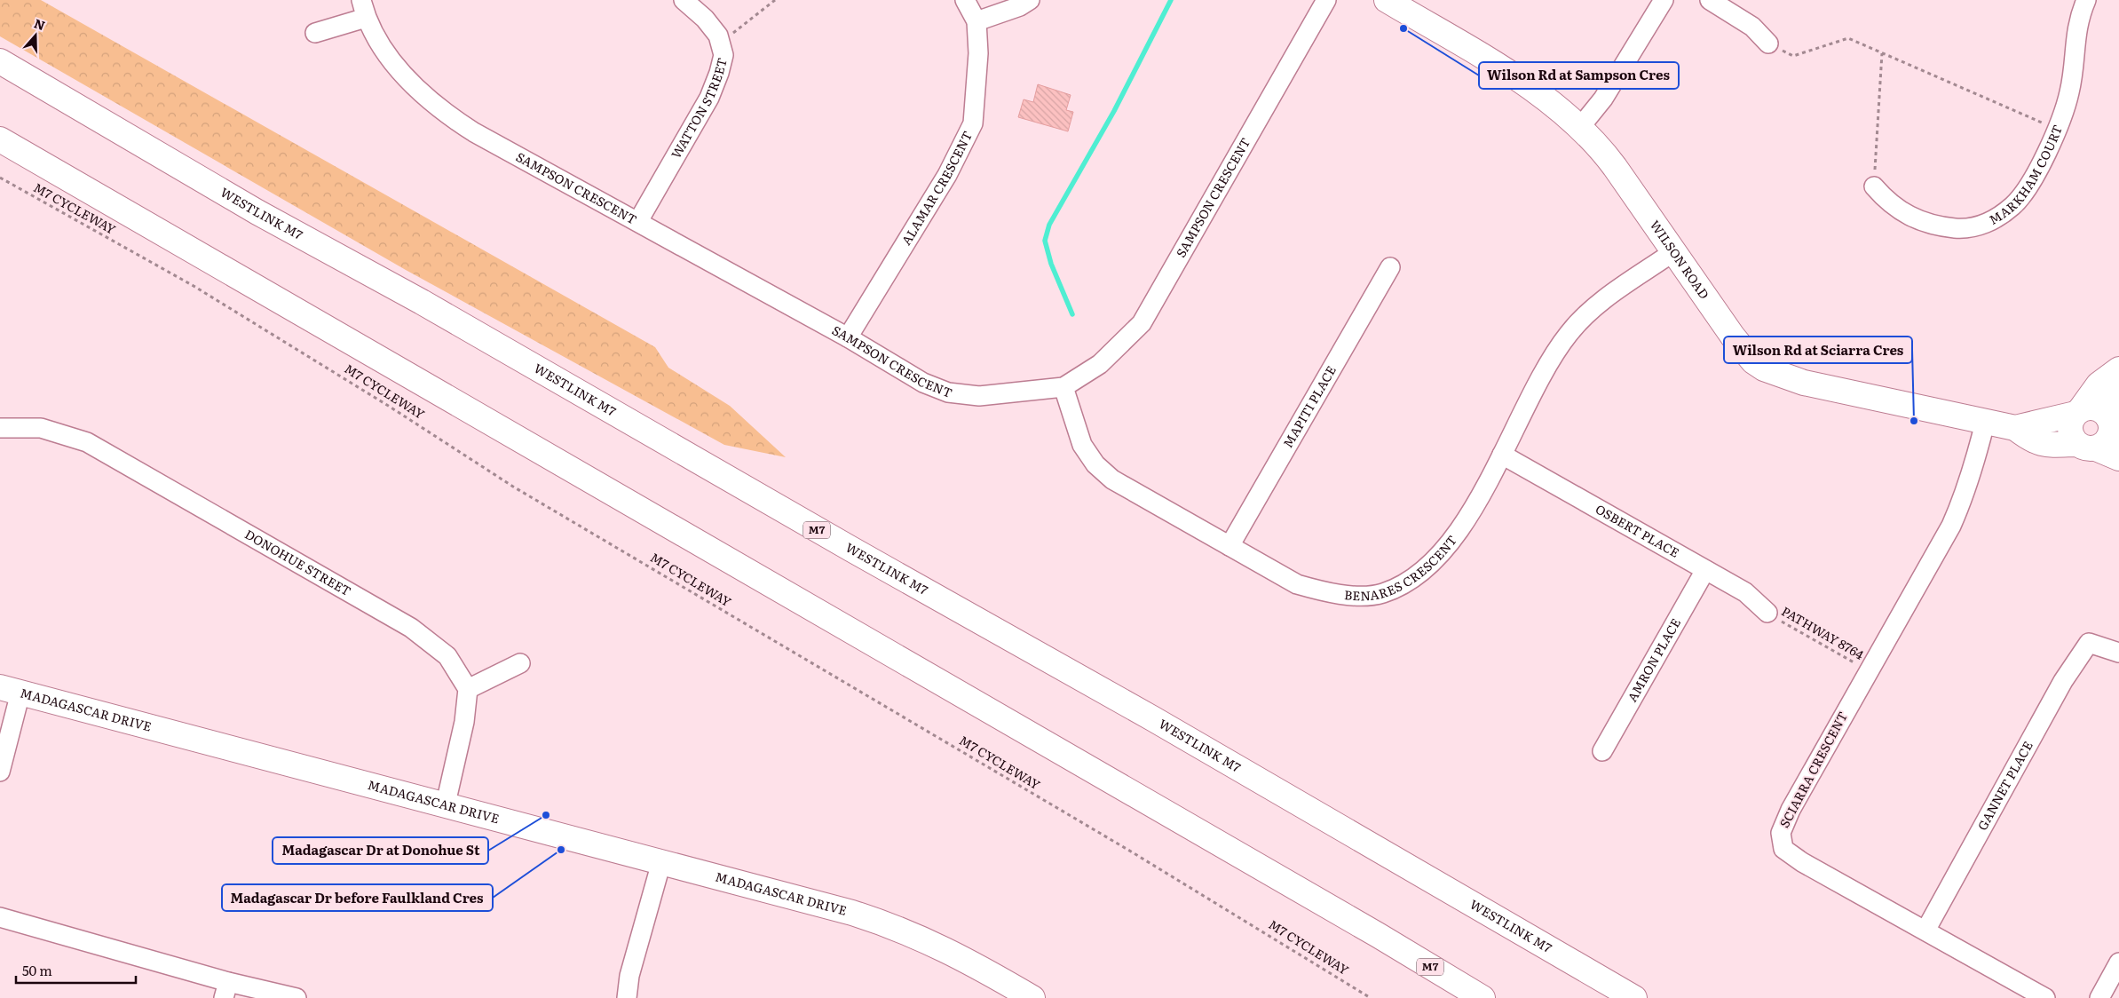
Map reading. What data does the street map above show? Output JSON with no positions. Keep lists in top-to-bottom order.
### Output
{
  "streets": {
    "main road": [
      "WESTLINK M7",
      "WILSON ROAD",
      "M7",
      "MADAGASCAR DRIVE"
    ],
    "street": [
      "WATTON STREET",
      "MARKHAM COURT",
      "SAMPSON CRESCENT",
      "ALAMAR CRESCENT",
      "MAPITI PLACE",
      "OSBERT PLACE",
      "DONOHUE STREET",
      "BENARES CRESCENT",
      "AMRON PLACE",
      "SCIARRA CRESCENT",
      "GANNET PLACE"
    ],
    "path": ["M7 CYCLEWAY", "PATHWAY 8764"]
  },
  "crossings": [
    ["WATTON STREET", "SAMPSON CRESCENT"],
    ["SAMPSON CRESCENT", "ALAMAR CRESCENT"],
    ["SAMPSON CRESCENT", "BENARES CRESCENT"],
    ["WILSON ROAD", "BENARES CRESCENT"],
    ["WILSON ROAD", "SCIARRA CRESCENT"],
    ["MAPITI PLACE", "BENARES CRESCENT"],
    ["OSBERT PLACE", "BENARES CRESCENT"],
    ["OSBERT PLACE", "PATHWAY 8764"],
    ["OSBERT PLACE", "AMRON PLACE"],
    ["PATHWAY 8764", "SCIARRA CRESCENT"],
    ["SCIARRA CRESCENT", "GANNET PLACE"]
  ],
  "places": [
    "Wilson Rd at Sampson Cres",
    "Wilson Rd at Sciarra Cres",
    "Madagascar Dr at Donohue St",
    "Madagascar Dr before Faulkland Cres"
  ],
  "scale_bar": "50 m",
  "north": "top"
}
